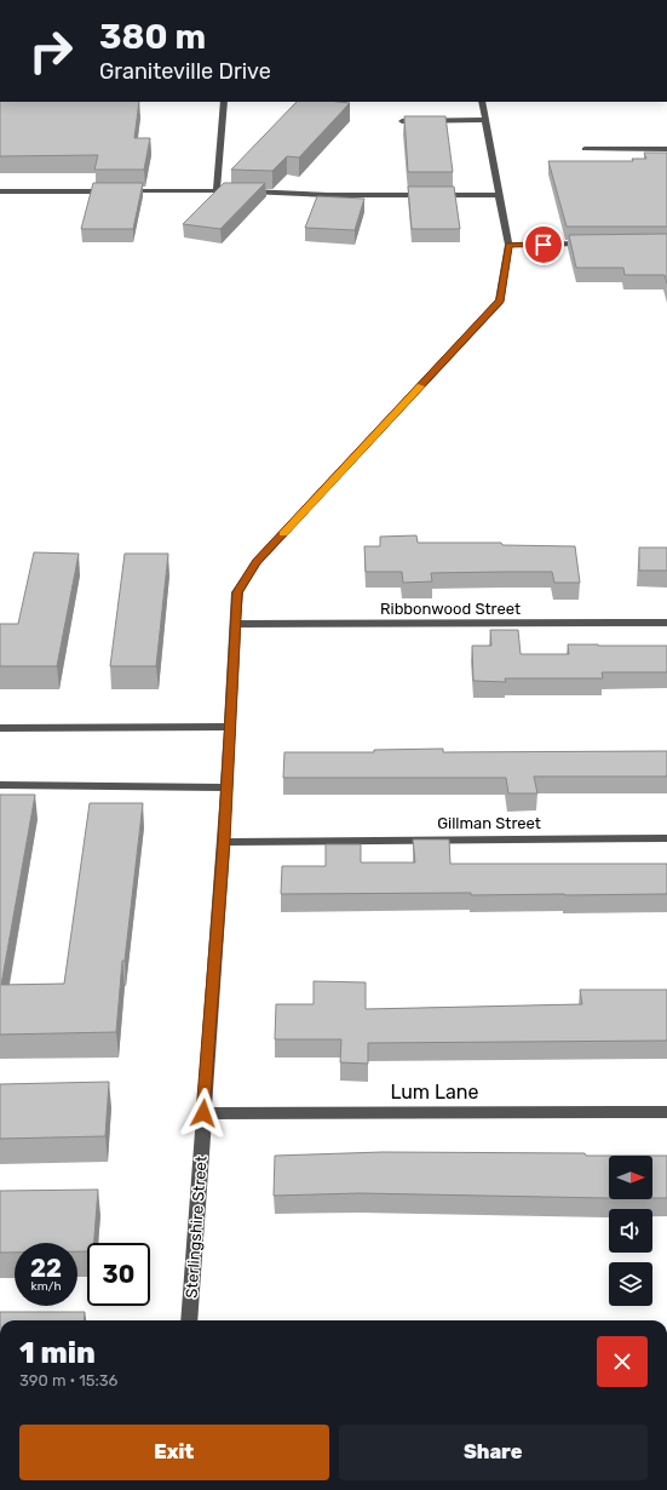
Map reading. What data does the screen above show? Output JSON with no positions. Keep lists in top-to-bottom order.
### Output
{
  "streets": {
    "street": [
      "Ribbonwood Street",
      "Gillman Street",
      "Lum Lane",
      "Sterlingshire Street"
    ]
  },
  "crossings": [
    ["Ribbonwood Street", "Sterlingshire Street"],
    ["Gillman Street", "Sterlingshire Street"],
    ["Lum Lane", "Sterlingshire Street"]
  ],
  "north": "right",
  "page": {
    "turn": ["380 m", "Graniteville Drive"],
    "speed": "22 km/h",
    "limit": "30",
    "heading": ["1 min", "390 m · 15:36"],
    "buttons": ["Exit", "Share"]
  }
}
